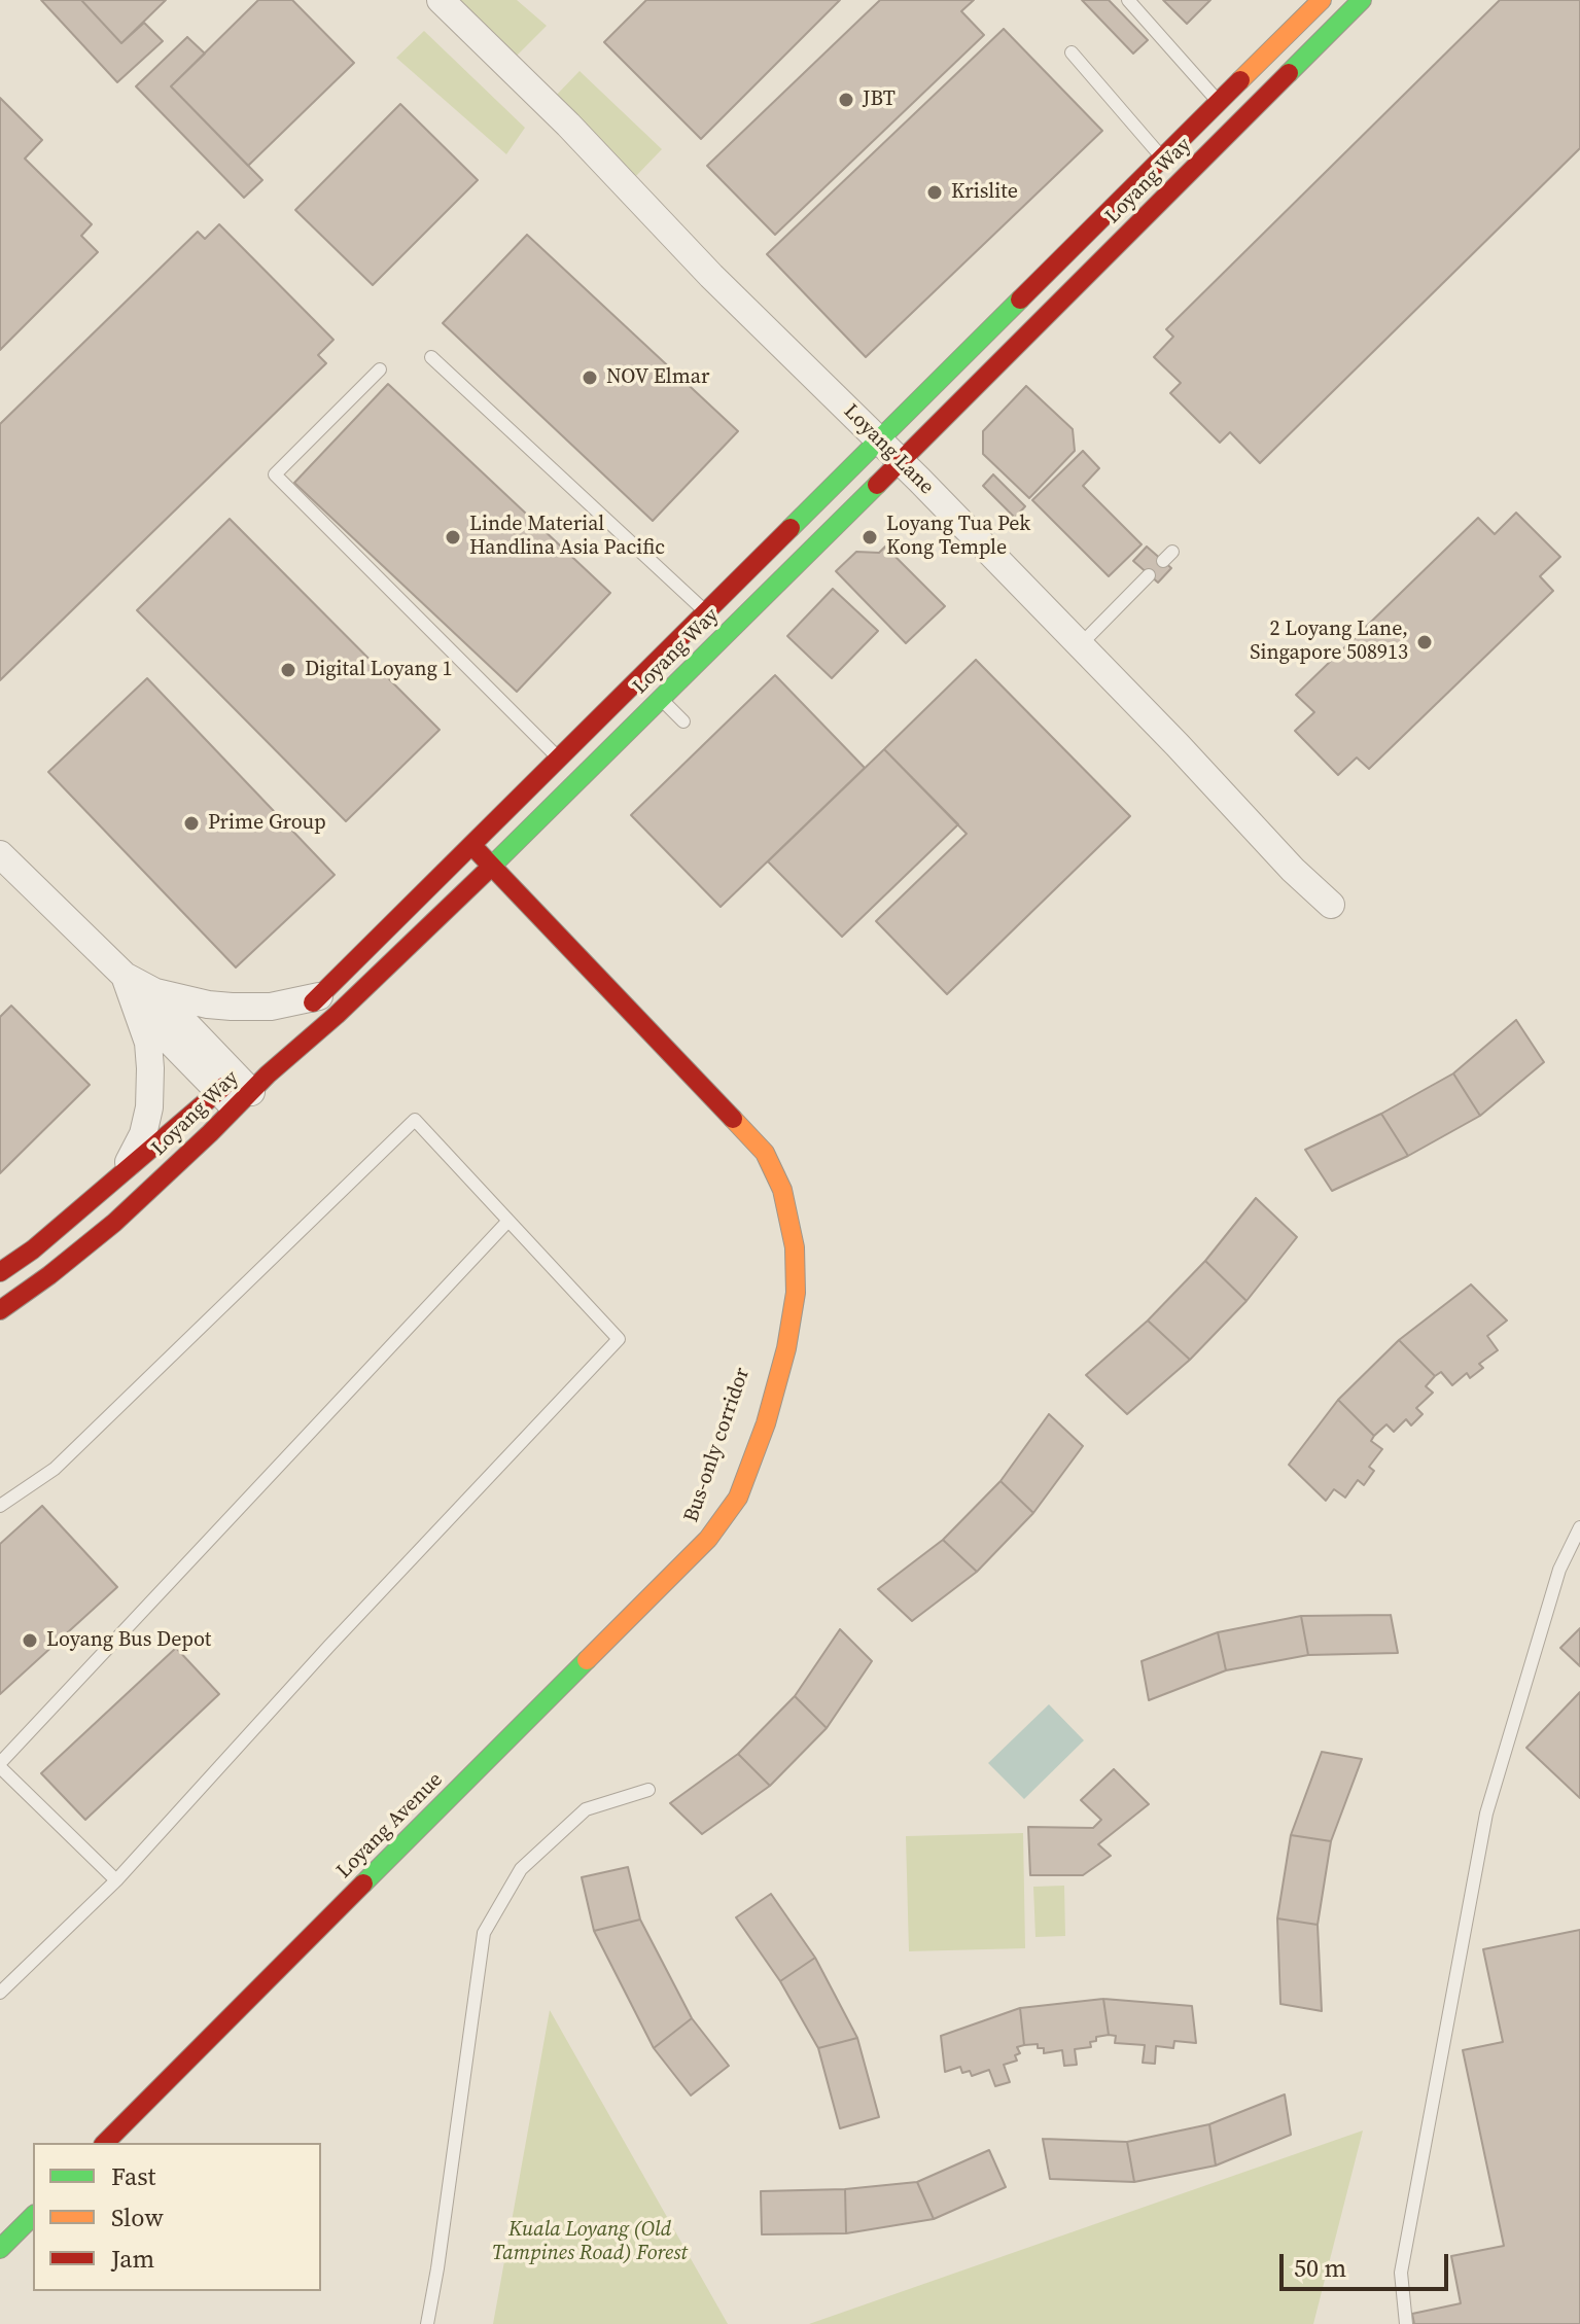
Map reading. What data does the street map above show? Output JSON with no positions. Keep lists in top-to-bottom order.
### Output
{
  "streets": {
    "main road": ["Loyang Way", "Bus-only corridor", "Loyang Avenue"],
    "street": ["Loyang Lane"]
  },
  "crossings": [
    ["Loyang Way", "Loyang Lane"],
    ["Loyang Way", "Bus-only corridor"],
    ["Bus-only corridor", "Loyang Avenue"]
  ],
  "parks": ["Kuala Loyang (Old Tampines Road) Forest"],
  "places": [
    "JBT",
    "Krislite",
    "NOV Elmar",
    "Linde Material Handlina Asia Pacific",
    "Loyang Tua Pek Kong Temple",
    "2 Loyang Lane, Singapore 508913",
    "Digital Loyang 1",
    "Prime Group",
    "Loyang Bus Depot"
  ],
  "legend": ["Fast", "Slow", "Jam"],
  "scale_bar": "50 m"
}
